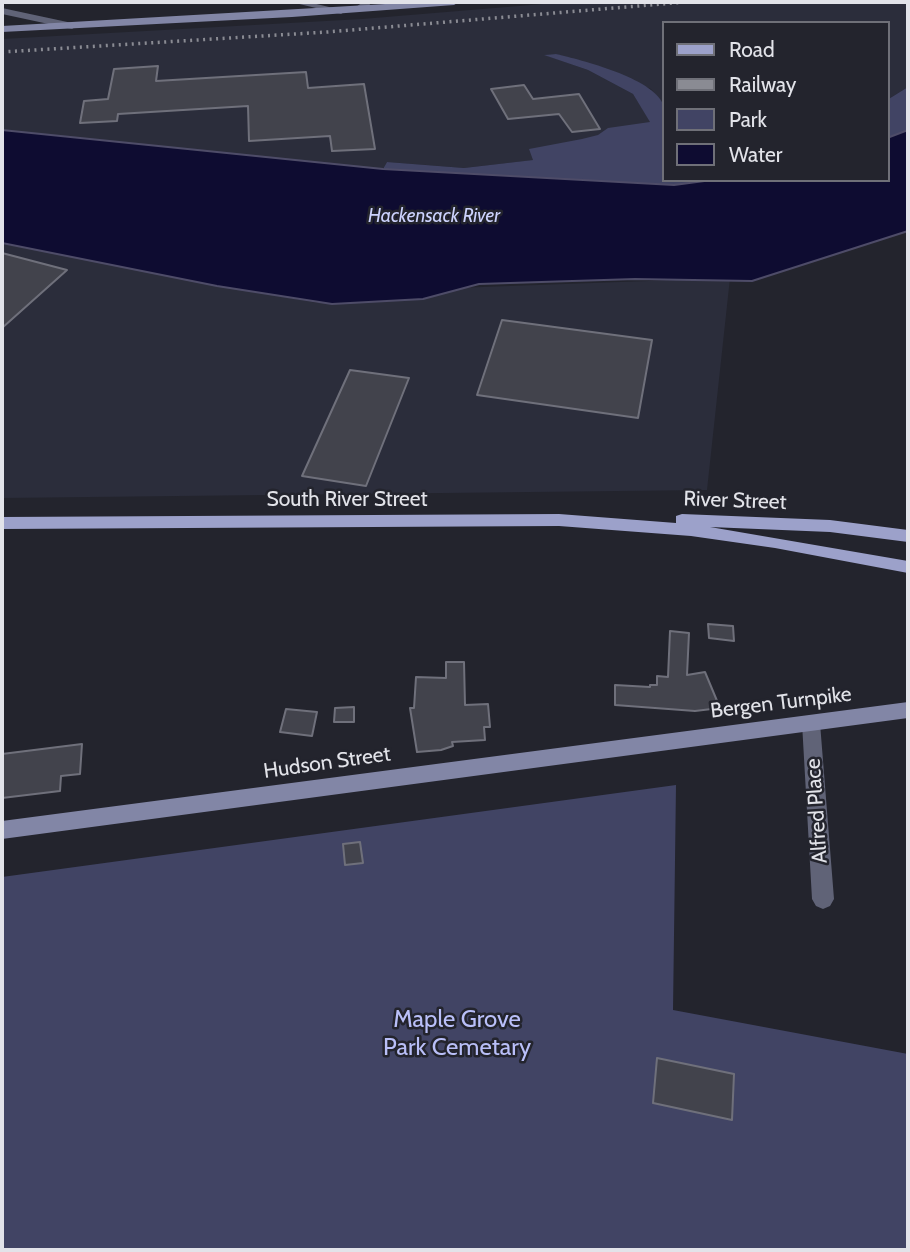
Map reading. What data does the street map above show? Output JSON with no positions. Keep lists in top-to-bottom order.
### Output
{
  "streets": {
    "main road": [
      "South River Street",
      "River Street",
      "Bergen Turnpike",
      "Hudson Street"
    ],
    "street": ["Alfred Place"]
  },
  "crossings": [
    ["South River Street", "River Street"],
    ["Bergen Turnpike", "Hudson Street"],
    ["Bergen Turnpike", "Alfred Place"]
  ],
  "water": ["Hackensack River"],
  "parks": ["Maple Grove Park Cemetary"],
  "legend": [
    "Road",
    "Railway",
    "Park",
    "Water"
  ]
}
